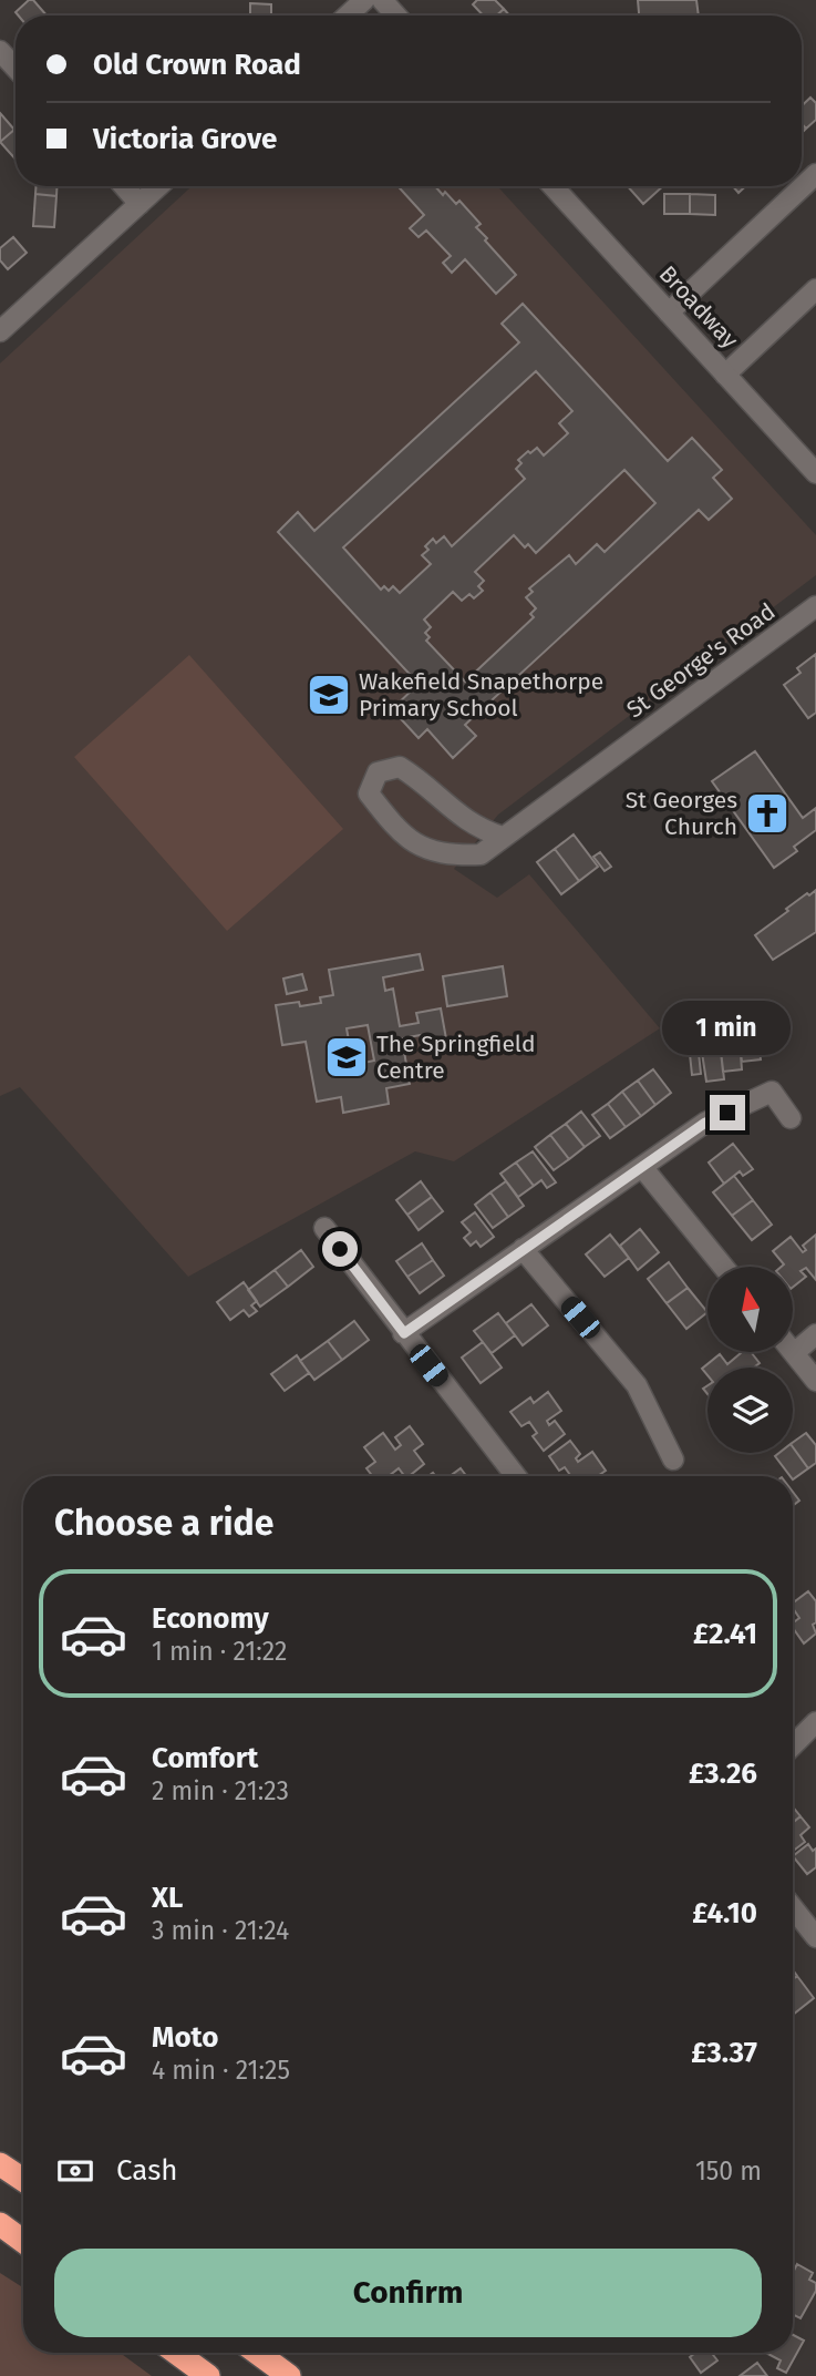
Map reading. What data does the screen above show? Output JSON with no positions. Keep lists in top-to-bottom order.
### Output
{
  "streets": {
    "street": ["Broadway", "St George's Road"]
  },
  "places": {
    "school or university": ["Wakefield Snapethorpe Primary School", "The Springfield Centre"],
    "church": ["St Georges Church"]
  },
  "north": "top",
  "page": {
    "banner": ["Old Crown Road", "Victoria Grove"],
    "bubble": "1 min",
    "heading": "Choose a ride",
    "list": [
      {
        "name": "Economy",
        "note": "1 min · 21:22",
        "value": "£2.41"
      },
      {
        "name": "Comfort",
        "note": "2 min · 21:23",
        "value": "£3.26"
      },
      {
        "name": "XL",
        "note": "3 min · 21:24",
        "value": "£4.10"
      },
      {
        "name": "Moto",
        "note": "4 min · 21:25",
        "value": "£3.37"
      }
    ],
    "pay": ["Cash", "150 m"],
    "buttons": "Confirm"
  }
}
